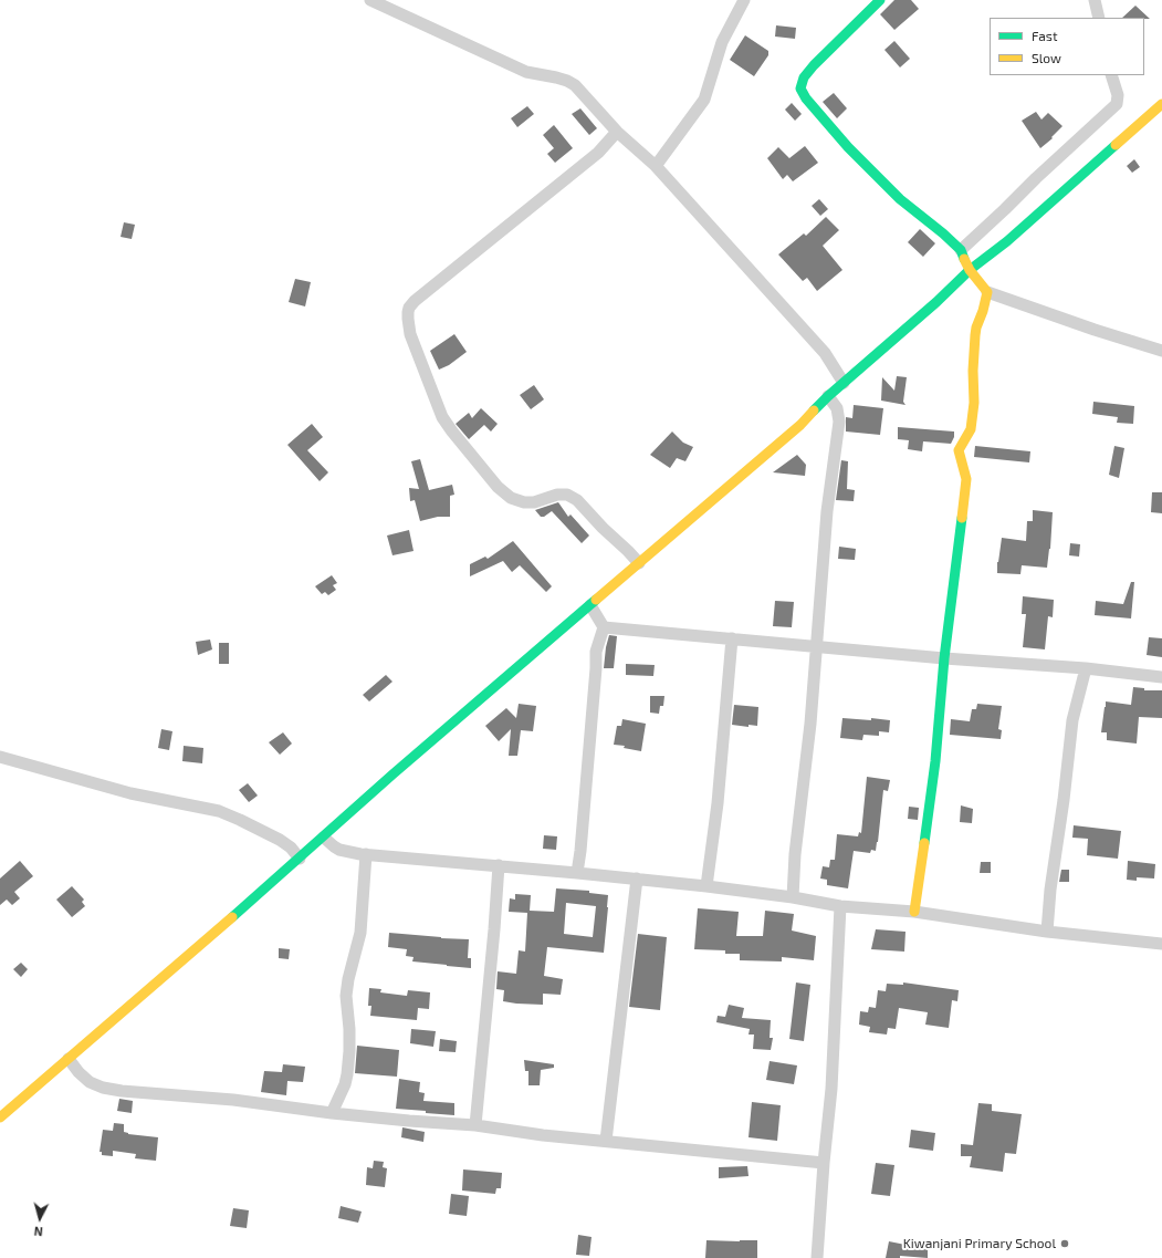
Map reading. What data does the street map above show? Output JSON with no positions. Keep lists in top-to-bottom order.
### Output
{
  "places": ["Kiwanjani Primary School"],
  "legend": ["Fast", "Slow"],
  "north": "bottom"
}
